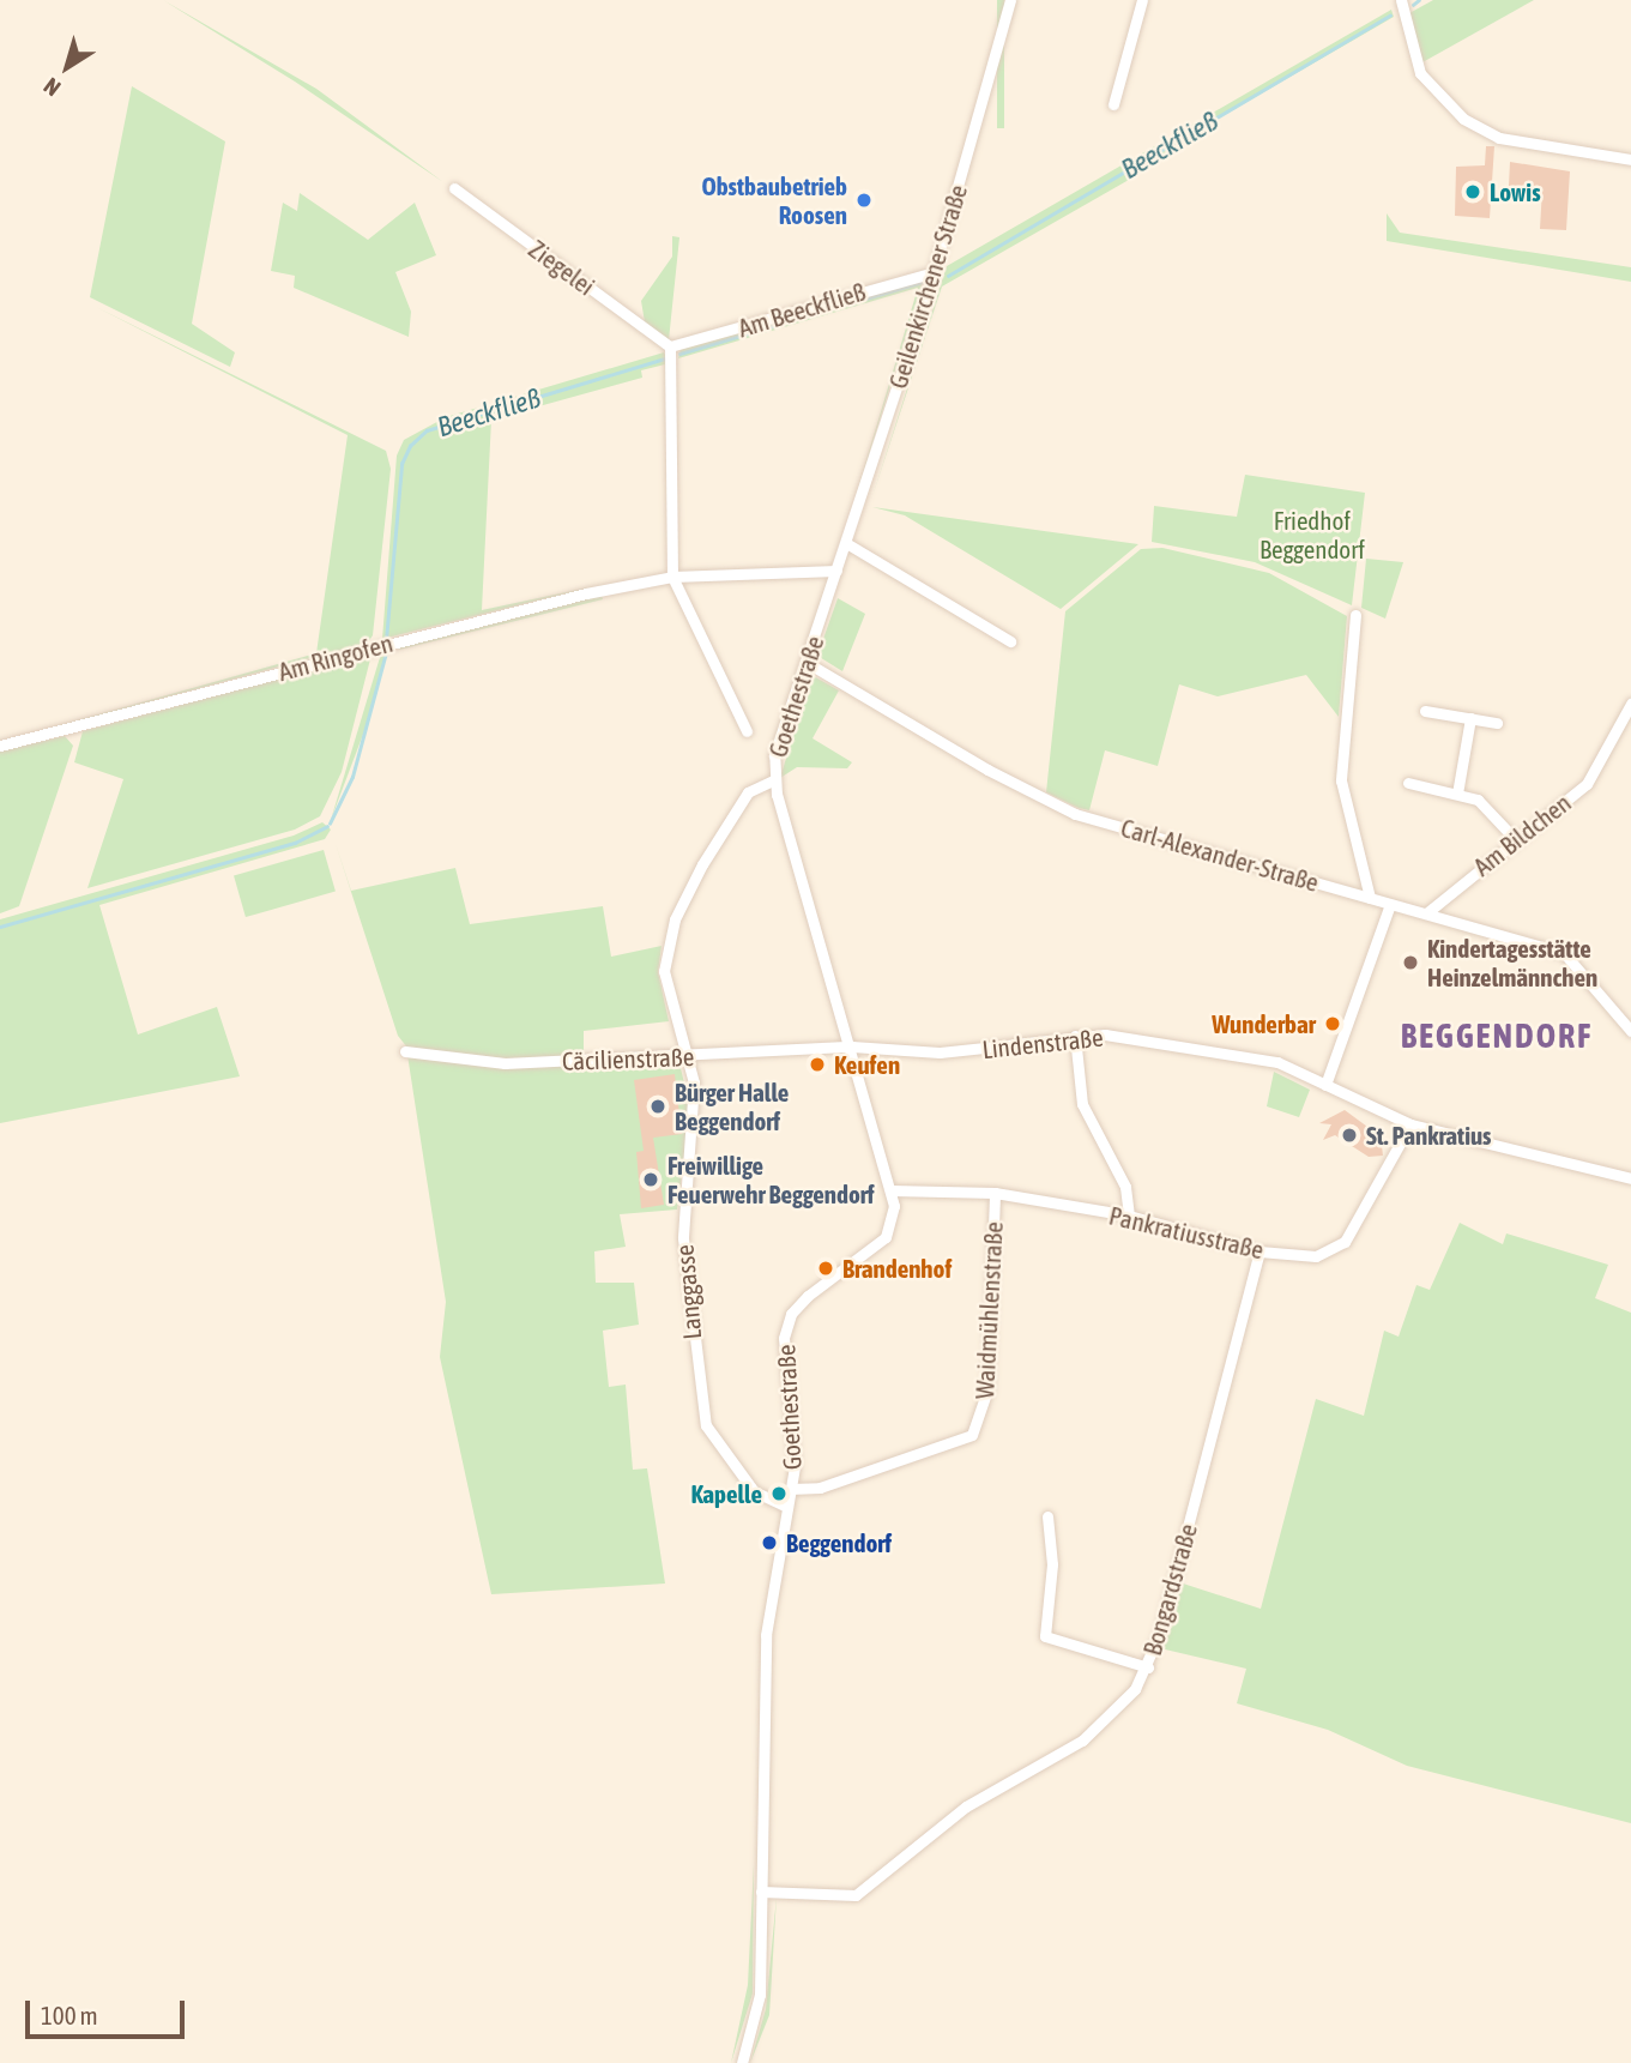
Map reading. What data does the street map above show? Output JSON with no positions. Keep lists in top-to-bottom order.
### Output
{
  "streets": {
    "street": [
      "Ziegelei",
      "Geilenkirchener Straße",
      "Am Beeckfließ",
      "Am Ringofen",
      "Goethestraße",
      "Am Bildchen",
      "Carl-Alexander-Straße",
      "Lindenstraße",
      "Cäcilienstraße",
      "Pankratiusstraße",
      "Langgasse",
      "Waidmühlenstraße",
      "Bongardstraße"
    ]
  },
  "crossings": [
    ["Ziegelei", "Am Beeckfließ"],
    ["Geilenkirchener Straße", "Am Beeckfließ"],
    ["Geilenkirchener Straße", "Am Ringofen"],
    ["Geilenkirchener Straße", "Goethestraße"],
    ["Am Ringofen", "Goethestraße"],
    ["Goethestraße", "Carl-Alexander-Straße"],
    ["Goethestraße", "Lindenstraße"],
    ["Goethestraße", "Cäcilienstraße"],
    ["Goethestraße", "Pankratiusstraße"],
    ["Goethestraße", "Langgasse"],
    ["Goethestraße", "Waidmühlenstraße"],
    ["Goethestraße", "Bongardstraße"],
    ["Am Bildchen", "Carl-Alexander-Straße"],
    ["Lindenstraße", "Cäcilienstraße"],
    ["Lindenstraße", "Pankratiusstraße"],
    ["Cäcilienstraße", "Langgasse"],
    ["Pankratiusstraße", "Waidmühlenstraße"],
    ["Pankratiusstraße", "Bongardstraße"]
  ],
  "districts": ["BEGGENDORF"],
  "water": ["Beeckfließ"],
  "parks": ["Friedhof Beggendorf"],
  "places": [
    "Lowis",
    "Obstbaubetrieb Roosen",
    "Kindertagesstätte Heinzelmännchen",
    "Wunderbar",
    "Keufen",
    "Bürger Halle Beggendorf",
    "St. Pankratius",
    "Freiwillige Feuerwehr Beggendorf",
    "Brandenhof",
    "Kapelle",
    "Beggendorf"
  ],
  "scale_bar": "100 m",
  "north": "bottom left"
}
